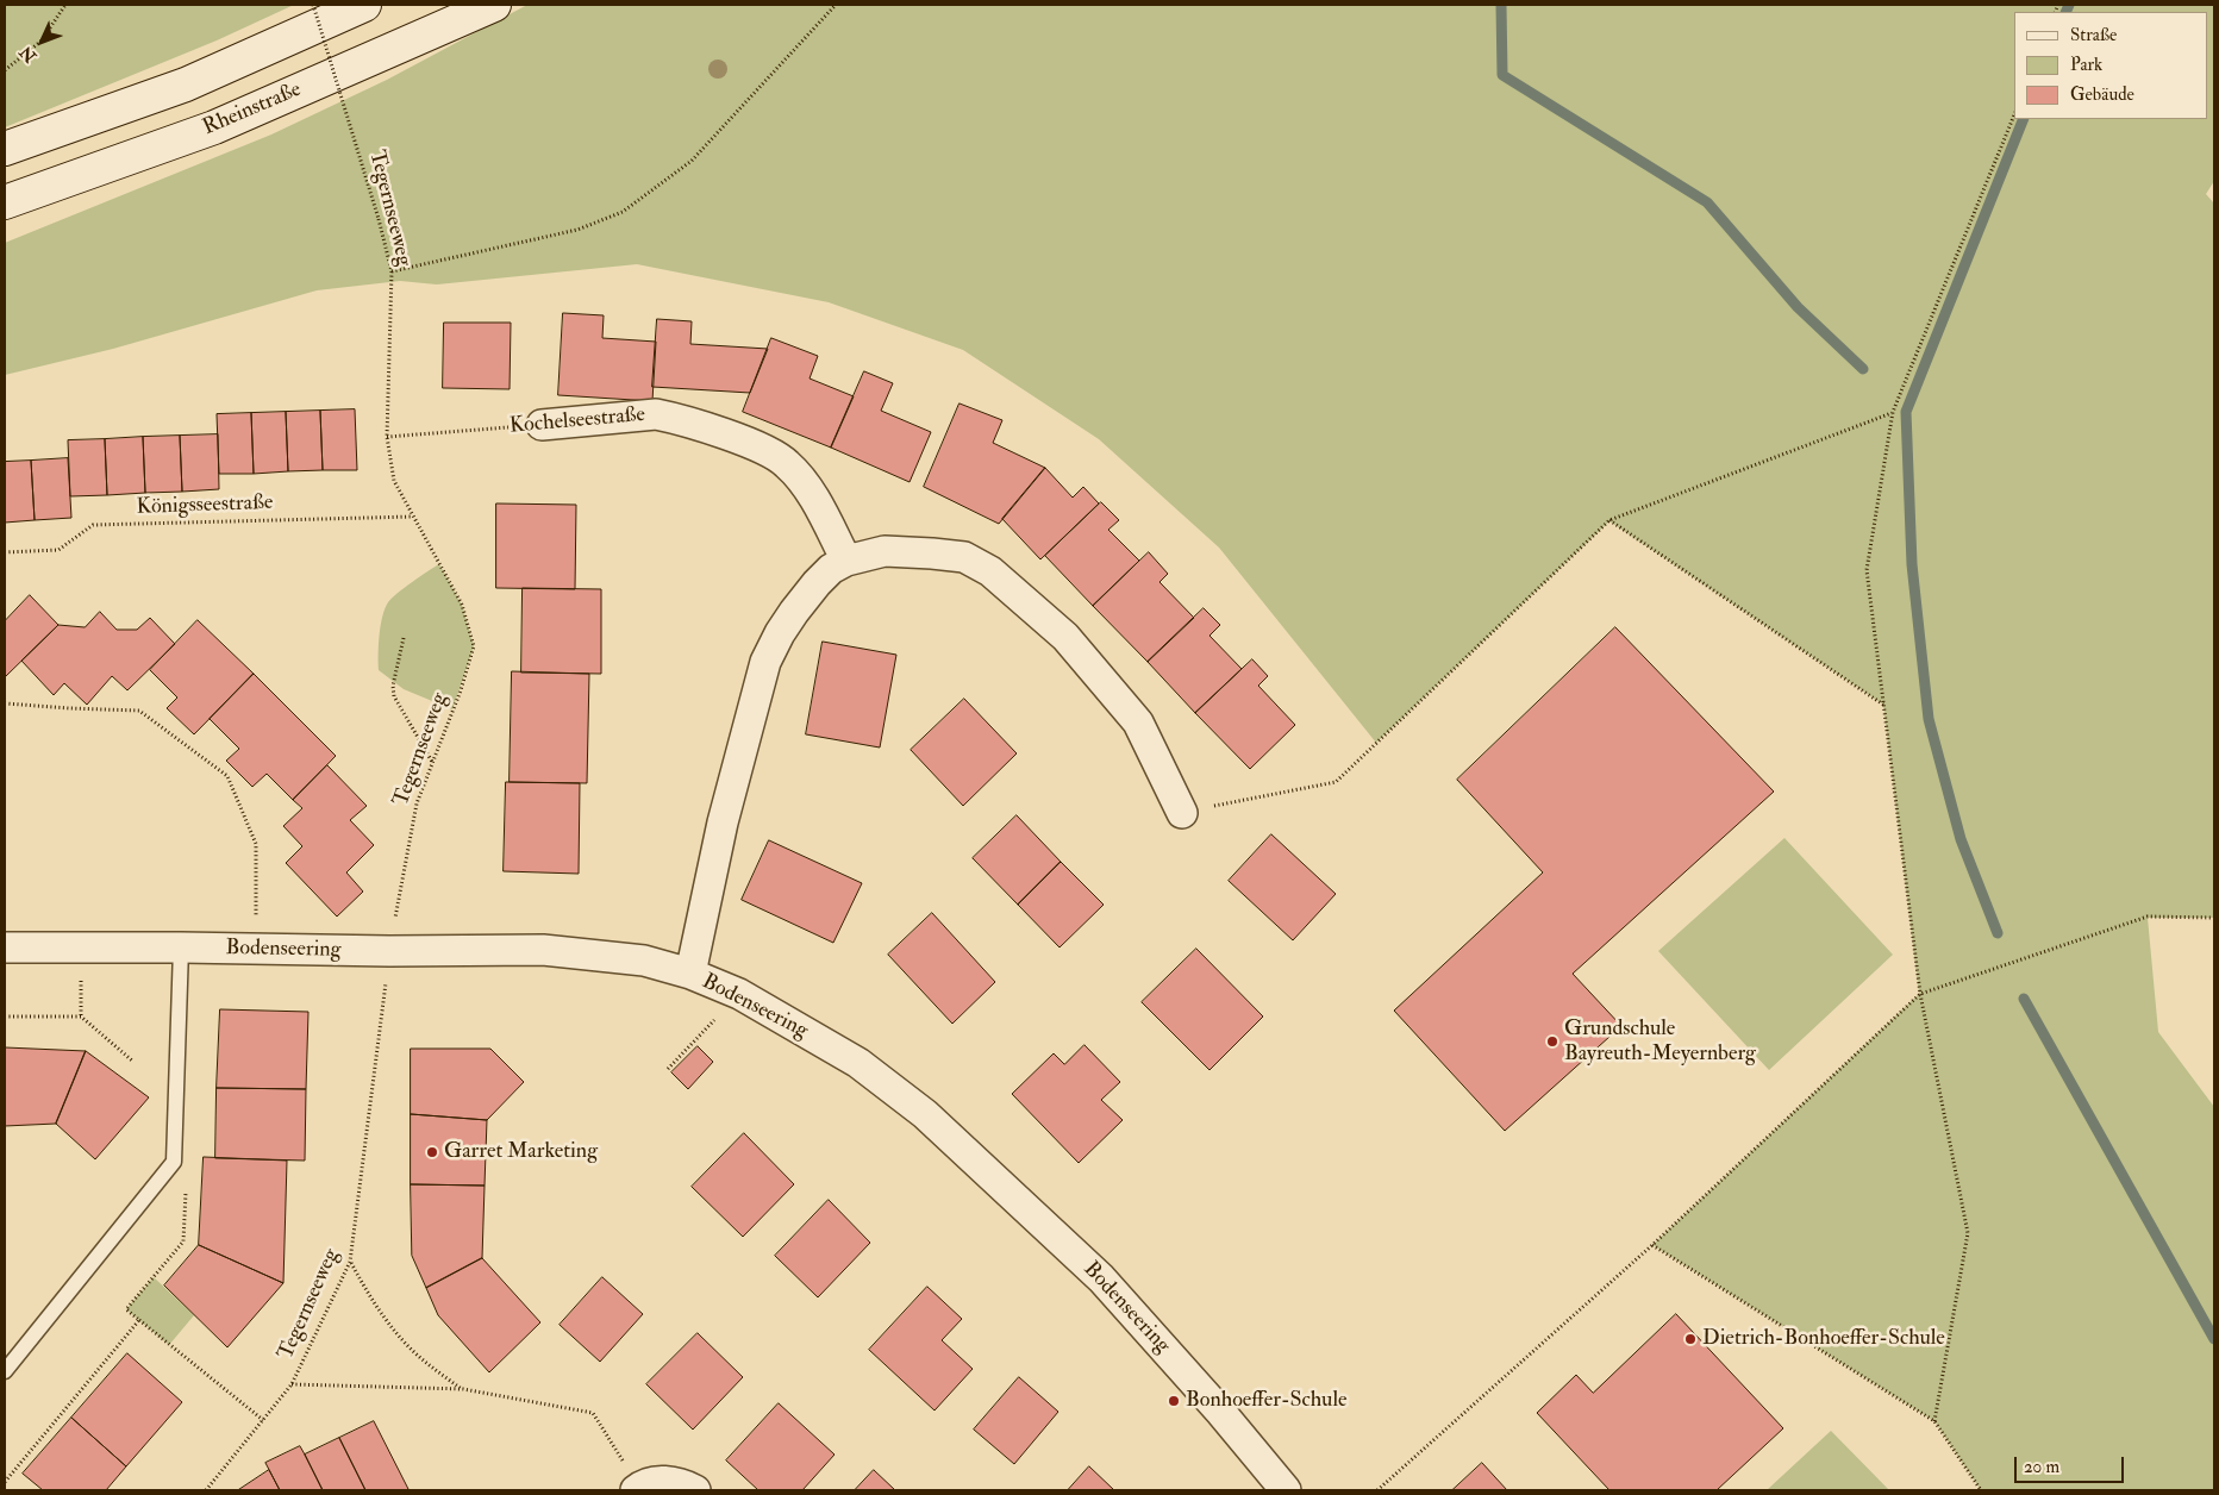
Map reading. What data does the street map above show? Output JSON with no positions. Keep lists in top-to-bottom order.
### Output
{
  "streets": {
    "street": ["Rheinstraße", "Kochelseestraße", "Bodenseering"],
    "path": ["Tegernseeweg", "Königsseestraße"]
  },
  "crossings": [
    ["Tegernseeweg", "Kochelseestraße"],
    ["Tegernseeweg", "Königsseestraße"],
    ["Tegernseeweg", "Bodenseering"]
  ],
  "places": [
    "Grundschule Bayreuth-Meyernberg",
    "Garret Marketing",
    "Dietrich-Bonhoeffer-Schule",
    "Bonhoeffer-Schule"
  ],
  "legend": ["Straße", "Park", "Gebäude"],
  "scale_bar": "20 m",
  "north": "bottom left"
}
